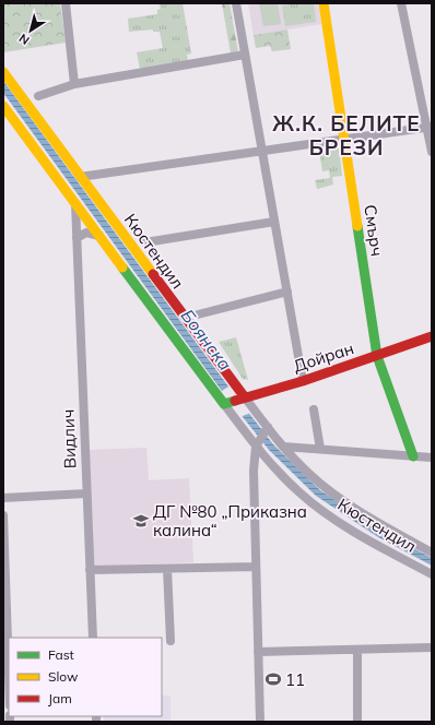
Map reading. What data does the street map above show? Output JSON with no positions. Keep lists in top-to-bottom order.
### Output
{
  "streets": {
    "street": [
      "Смърч",
      "Кюстендил",
      "Дойран",
      "Видлич"
    ]
  },
  "crossings": [
    ["Смърч", "Дойран"],
    ["Кюстендил", "Дойран"],
    ["Кюстендил", "Видлич"]
  ],
  "districts": ["Ж.К. БЕЛИТЕ БРЕЗИ"],
  "water": ["Боянска"],
  "places": {
    "school or university": ["ДГ №80 „Приказна калина“"],
    "sports": ["11"]
  },
  "legend": ["Fast", "Slow", "Jam"],
  "north": "bottom left"
}
